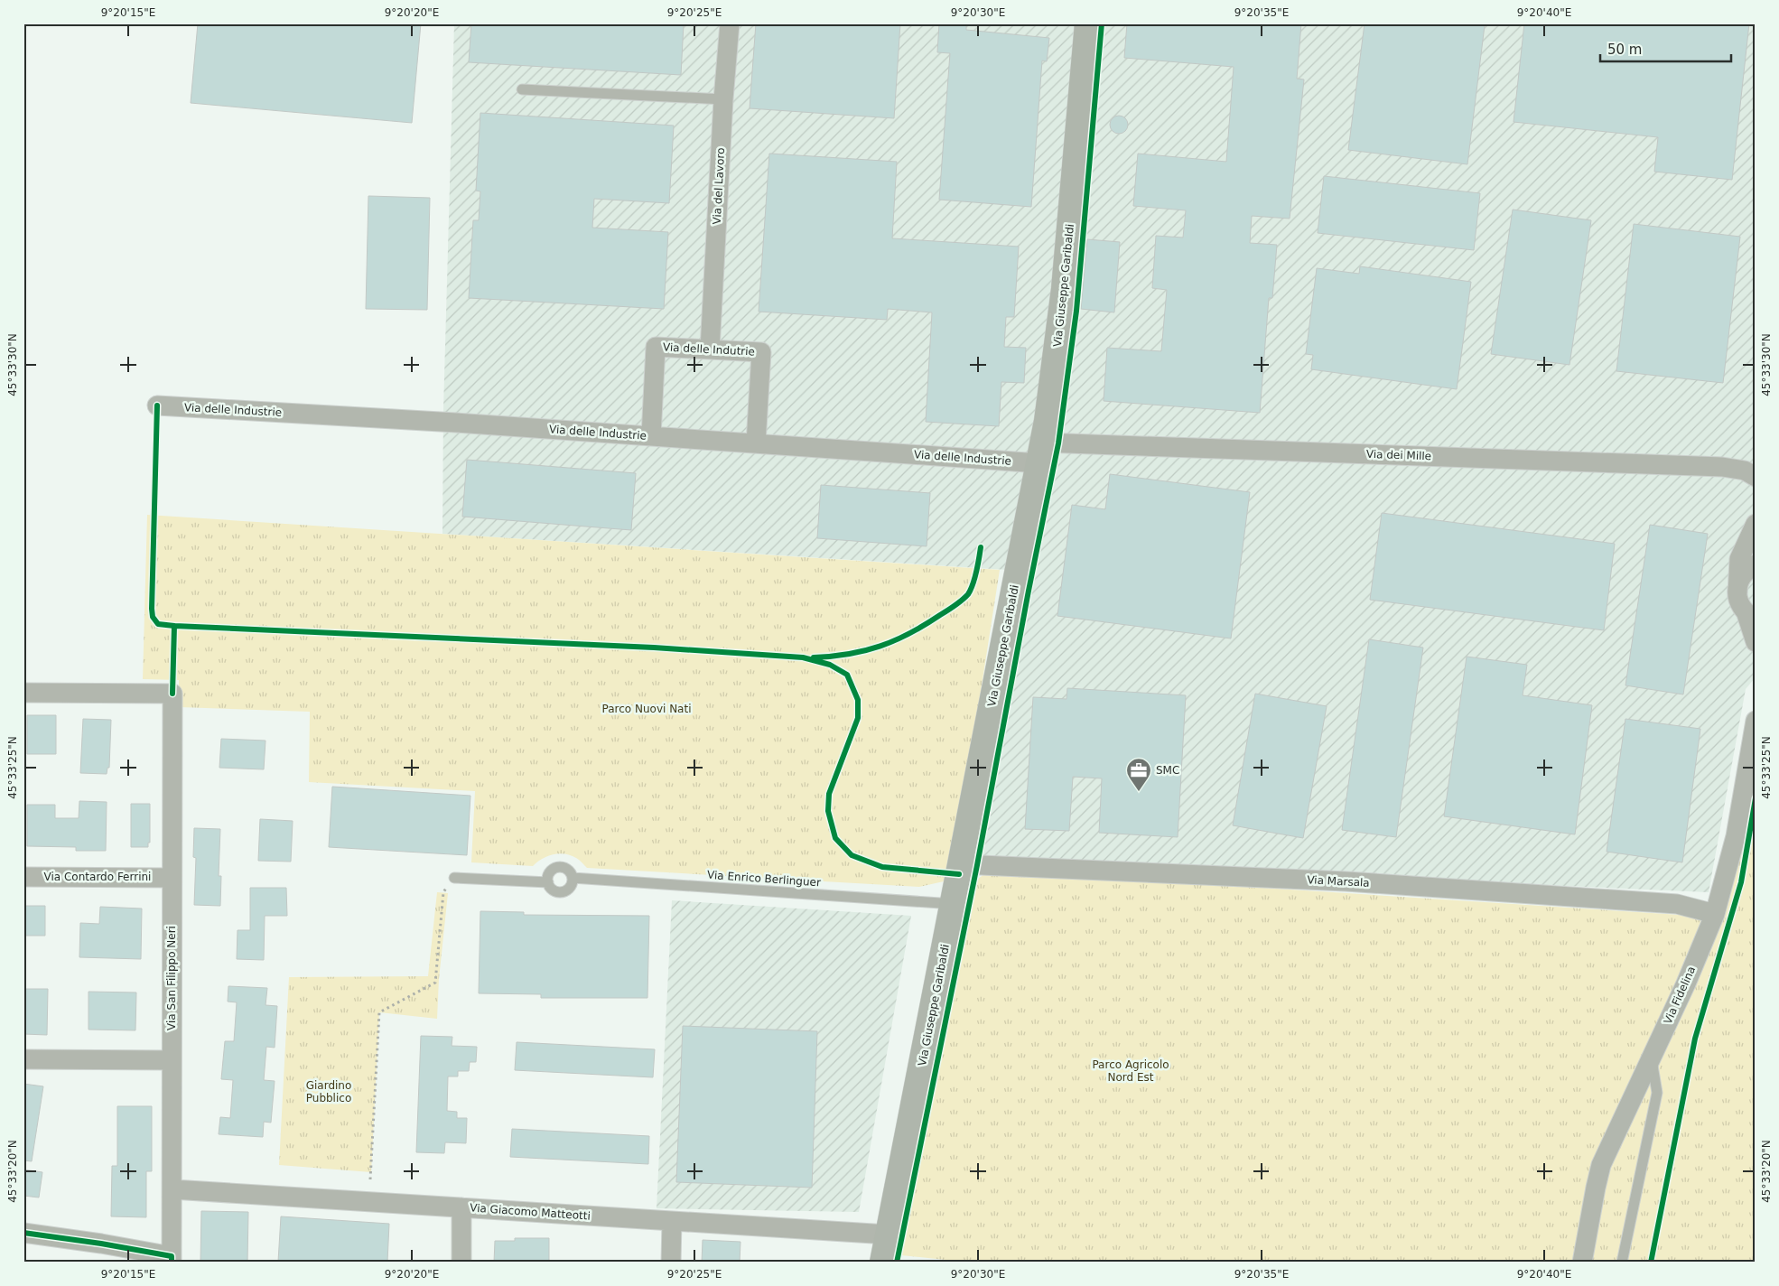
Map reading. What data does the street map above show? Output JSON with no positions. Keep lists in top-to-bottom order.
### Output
{
  "streets": {
    "street": [
      "Via del Lavoro",
      "Via Giuseppe Garibaldi",
      "Via delle Indutrie",
      "Via delle Industrie",
      "Via dei Mille",
      "Via Contardo Ferrini",
      "Via Marsala",
      "Via San Filippo Neri",
      "Via Fidelina",
      "Via Giacomo Matteotti"
    ],
    "lane": ["Via Enrico Berlinguer"]
  },
  "crossings": [
    ["Via del Lavoro", "Via delle Indutrie"],
    ["Via Giuseppe Garibaldi", "Via delle Industrie"],
    ["Via Giuseppe Garibaldi", "Via dei Mille"],
    ["Via Giuseppe Garibaldi", "Via Enrico Berlinguer"],
    ["Via Giuseppe Garibaldi", "Via Marsala"],
    ["Via Giuseppe Garibaldi", "Via Giacomo Matteotti"],
    ["Via delle Indutrie", "Via delle Industrie"],
    ["Via delle Industrie", "Via dei Mille"],
    ["Via Contardo Ferrini", "Via San Filippo Neri"],
    ["Via Marsala", "Via Fidelina"],
    ["Via San Filippo Neri", "Via Giacomo Matteotti"]
  ],
  "parks": ["Parco Nuovi Nati", "Parco Agricolo Nord Est", "Giardino Pubblico"],
  "places": {
    "office": ["SMC"]
  },
  "scale_bar": "50 m",
  "coordinates": [
    "9°20'15\"E",
    "9°20'20\"E",
    "9°20'25\"E",
    "9°20'30\"E",
    "9°20'35\"E",
    "9°20'40\"E",
    "45°33'30\"N",
    "45°33'25\"N",
    "45°33'20\"N"
  ]
}
